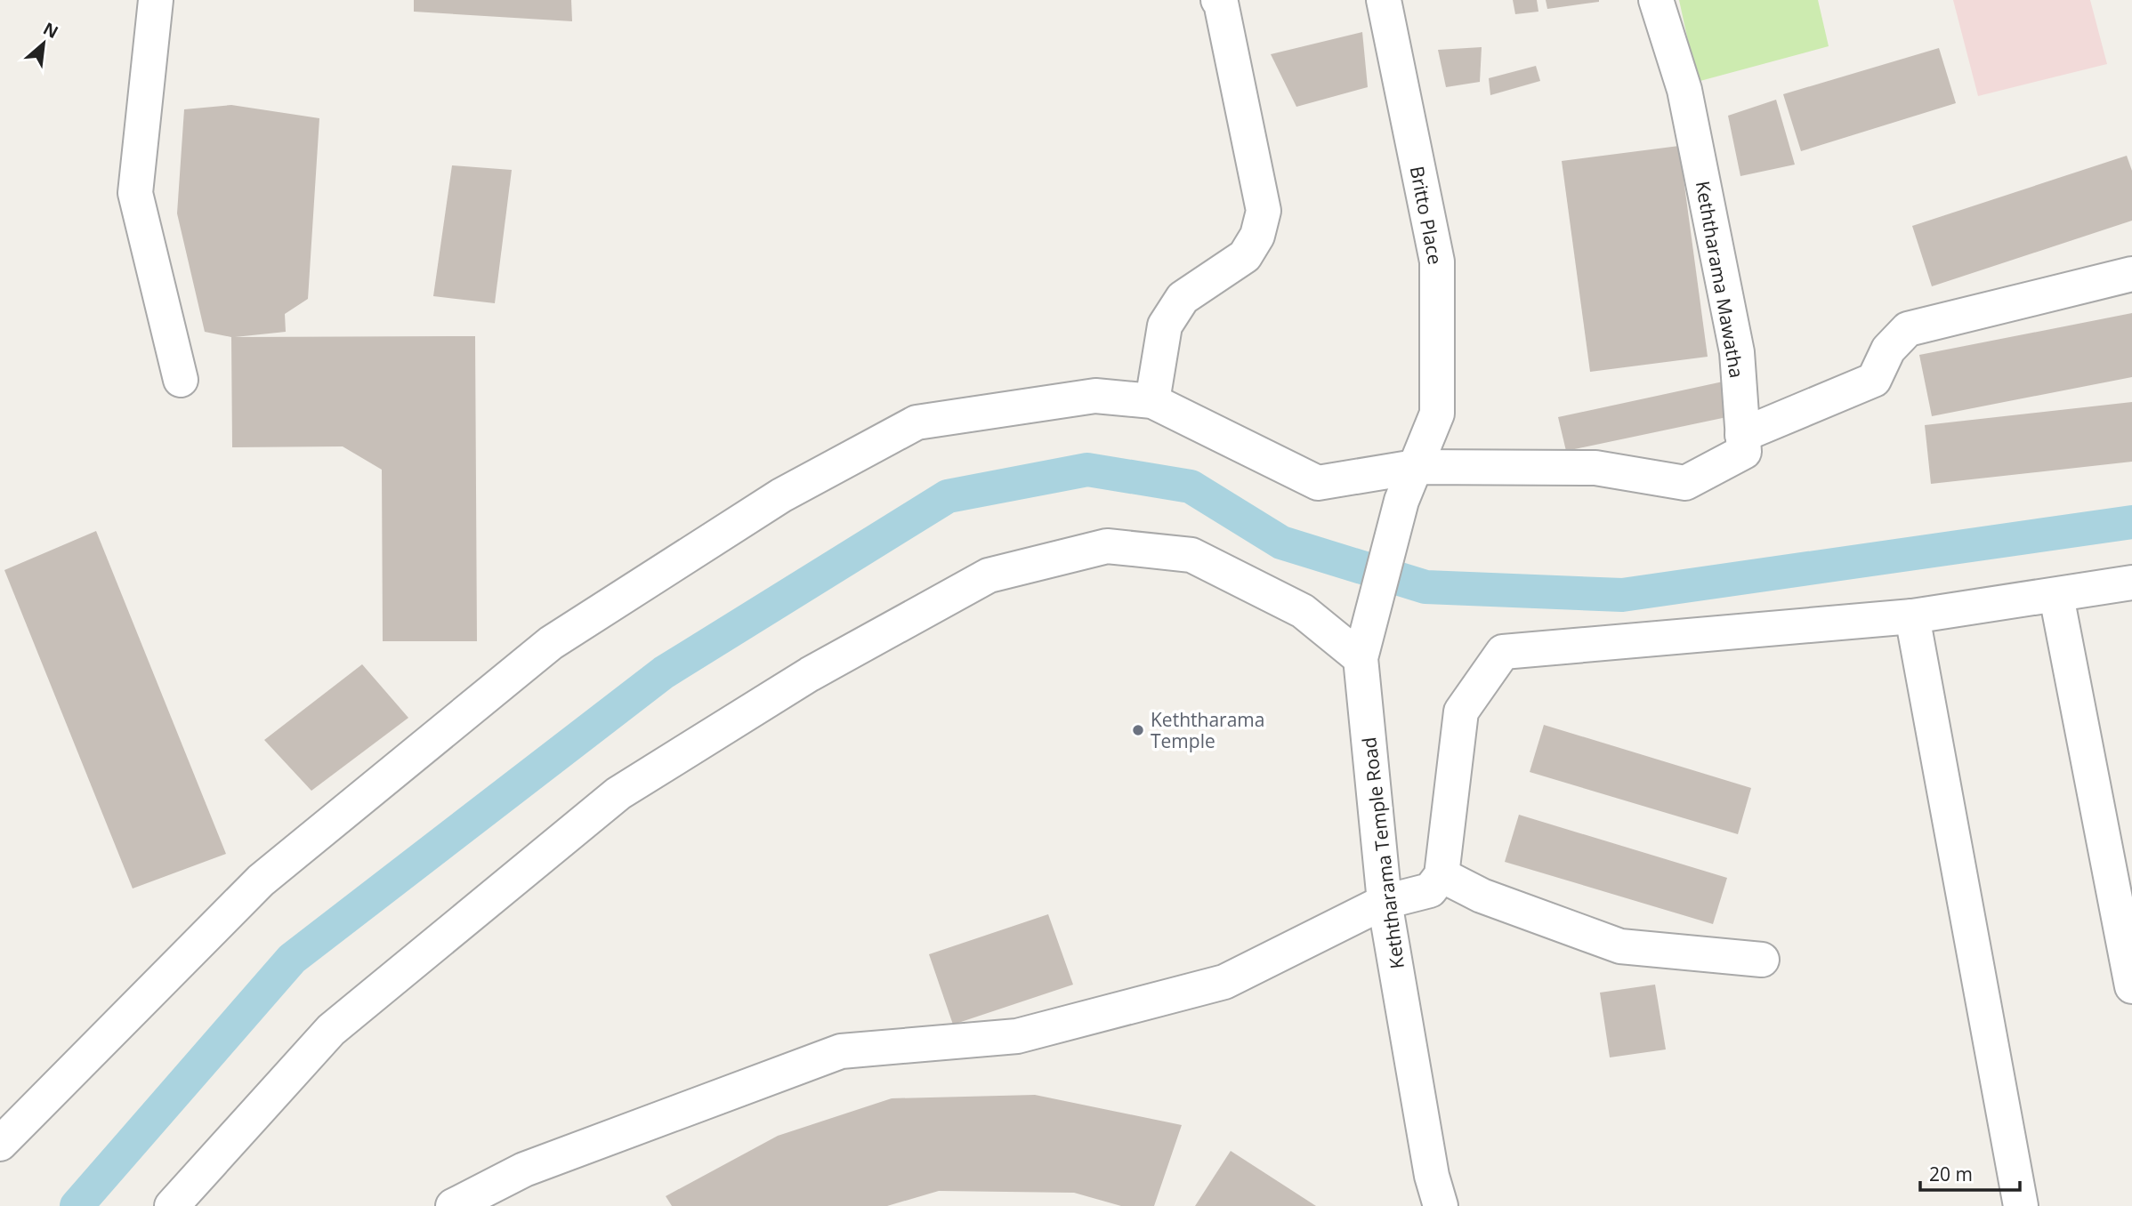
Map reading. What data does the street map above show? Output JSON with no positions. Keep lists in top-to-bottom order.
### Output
{
  "streets": {
    "street": ["Britto Place", "Keththarama Mawatha", "Keththarama Temple Road"]
  },
  "crossings": [
    ["Britto Place", "Keththarama Temple Road"]
  ],
  "places": ["Keththarama Temple"],
  "scale_bar": "20 m",
  "north": "top right"
}
